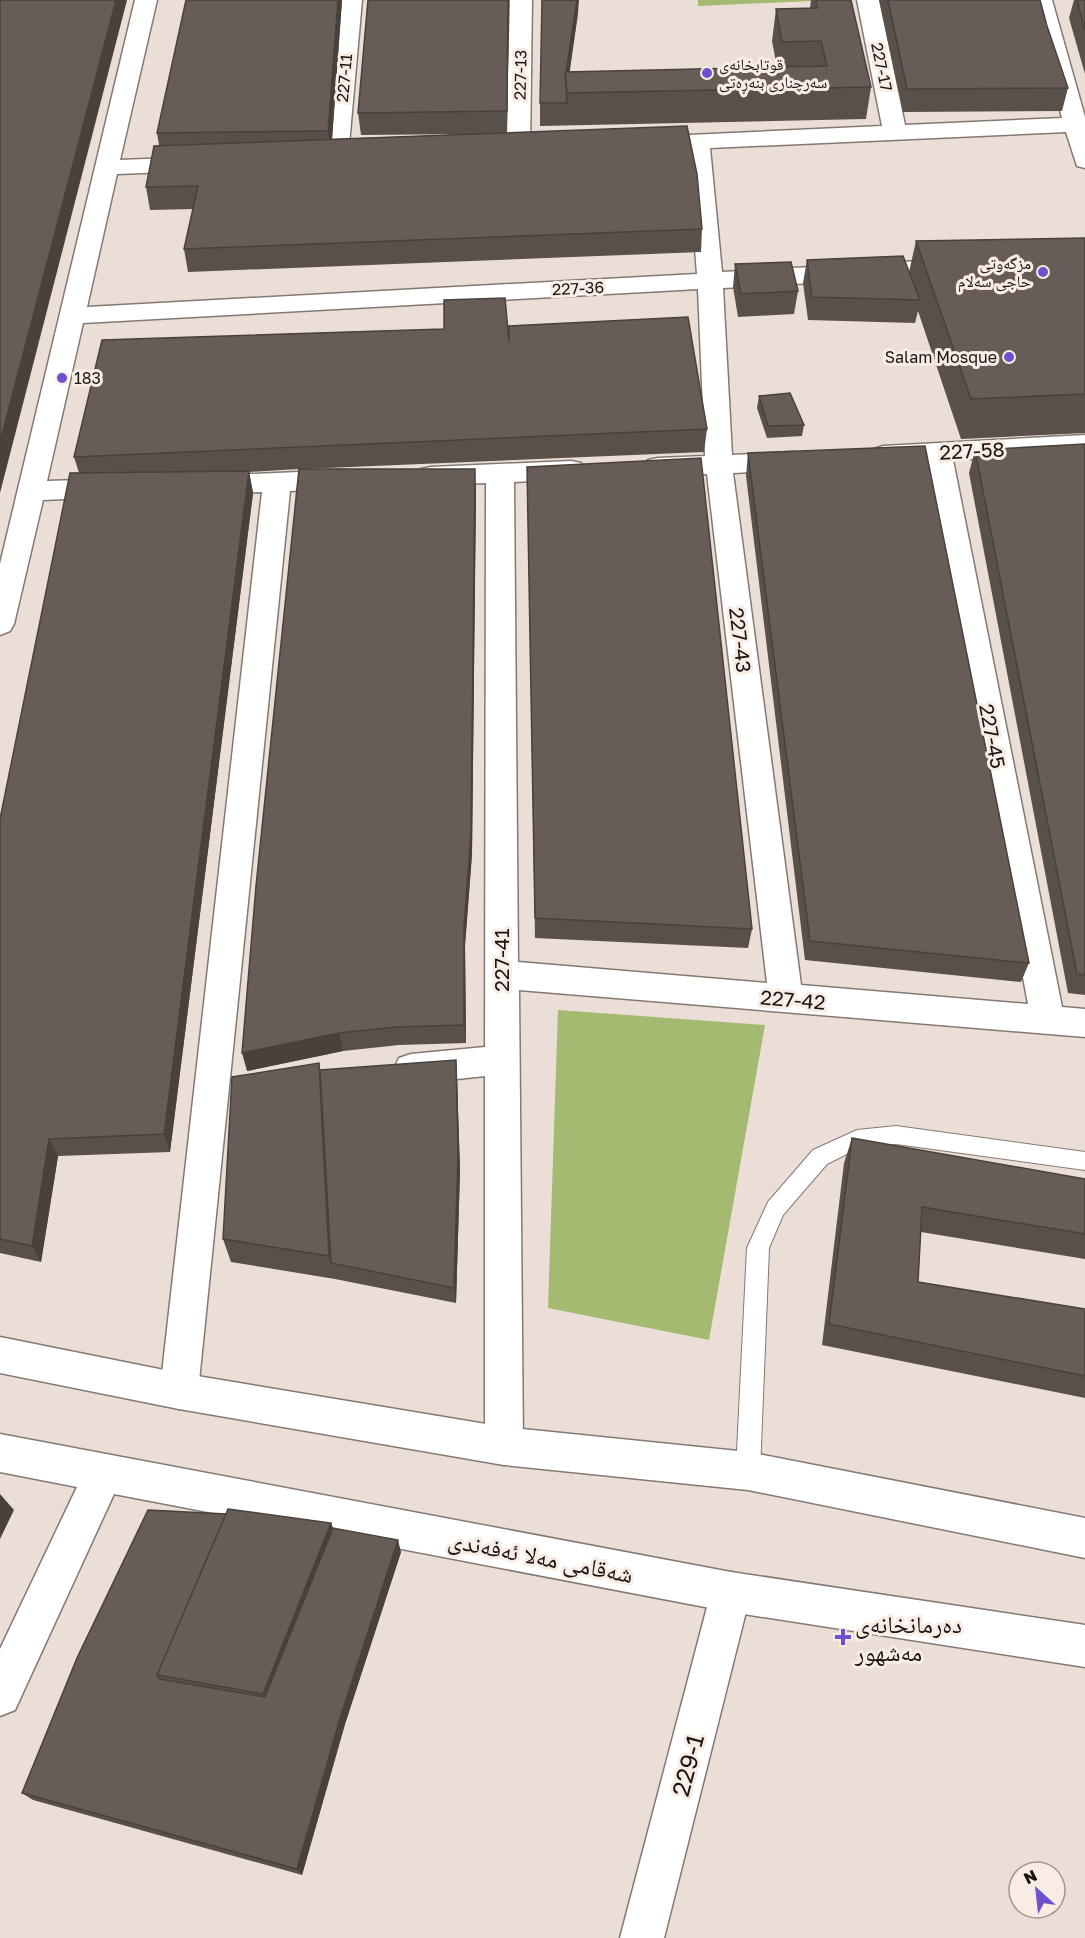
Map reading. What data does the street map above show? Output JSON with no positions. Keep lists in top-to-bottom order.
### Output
{
  "streets": {
    "street": [
      "227-17",
      "227-13",
      "227-11",
      "227-36",
      "227-58",
      "227-43",
      "227-45",
      "227-41",
      "227-42",
      "شەقامی مەلا ئەفەندی",
      "229-1"
    ]
  },
  "crossings": [
    ["227-36", "227-43"],
    ["227-58", "227-45"],
    ["227-43", "227-42"],
    ["227-45", "227-42"],
    ["227-41", "227-42"],
    ["شەقامی مەلا ئەفەندی", "229-1"]
  ],
  "places": {
    "other": [
      "قوتابخانەی سەرچناری بنەڕەتی",
      "مزگەوتی حاجی سەلام",
      "Salam Mosque",
      "183"
    ],
    "health": ["دەرمانخانەی مەشهور"]
  },
  "north": "top left"
}
